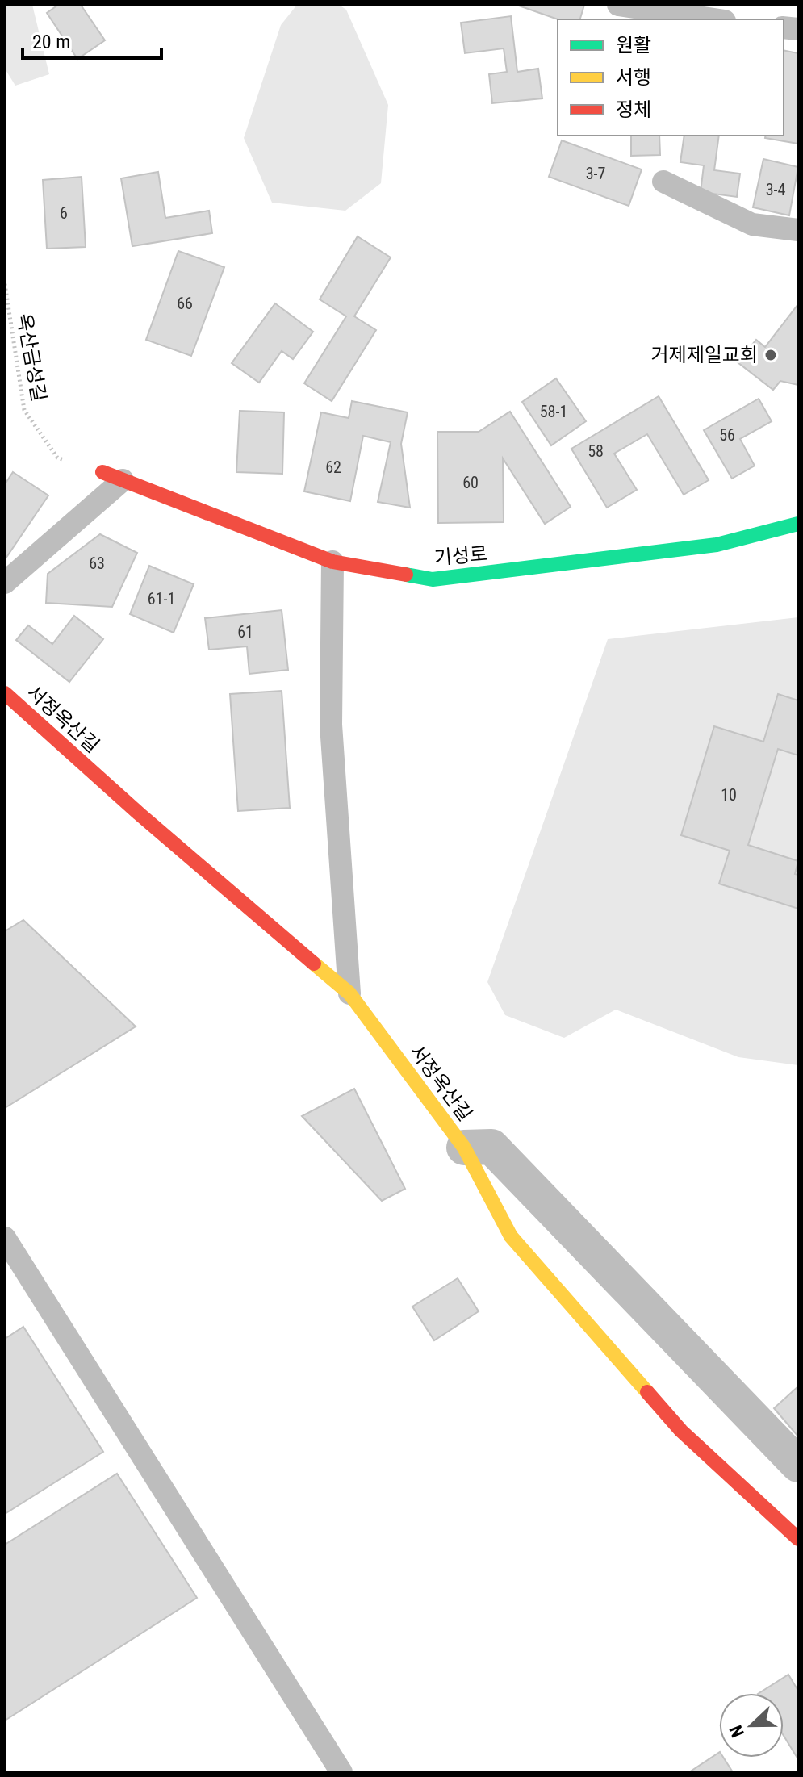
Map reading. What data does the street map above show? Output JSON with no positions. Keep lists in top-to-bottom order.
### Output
{
  "streets": {
    "street": ["기성로", "서정옥산길"],
    "path": ["옥산금성길"]
  },
  "crossings": [
    ["옥산금성길", "기성로"]
  ],
  "places": ["거제제일교회"],
  "house_numbers": [
    "3-7",
    "3-4",
    "6",
    "66",
    "58-1",
    "56",
    "58",
    "62",
    "60",
    "63",
    "61-1",
    "61",
    "10"
  ],
  "legend": ["원활", "서행", "정체"],
  "scale_bar": "20 m",
  "north": "left"
}
